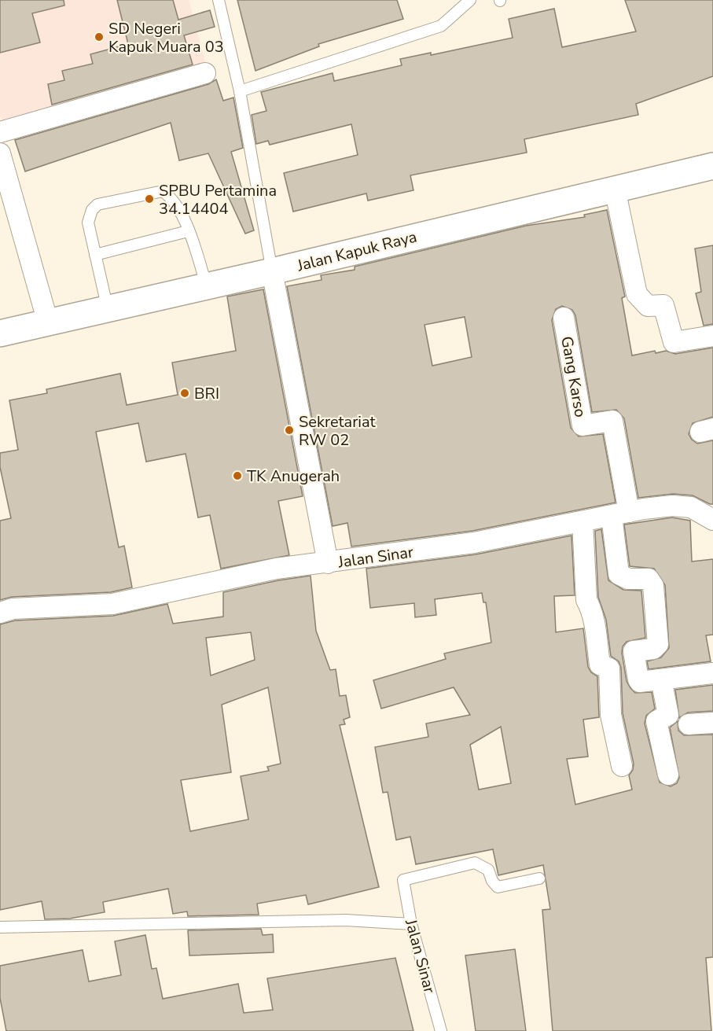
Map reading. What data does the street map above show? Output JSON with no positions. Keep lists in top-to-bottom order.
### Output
{
  "streets": {
    "main road": ["Jalan Kapuk Raya"],
    "street": ["Gang Karso", "Jalan Sinar"]
  },
  "crossings": [
    ["Jalan Kapuk Raya", "Jalan Sinar"],
    ["Gang Karso", "Jalan Sinar"]
  ],
  "places": [
    "SD Negeri Kapuk Muara 03",
    "SPBU Pertamina 34.14404",
    "BRI",
    "Sekretariat RW 02",
    "TK Anugerah"
  ]
}
